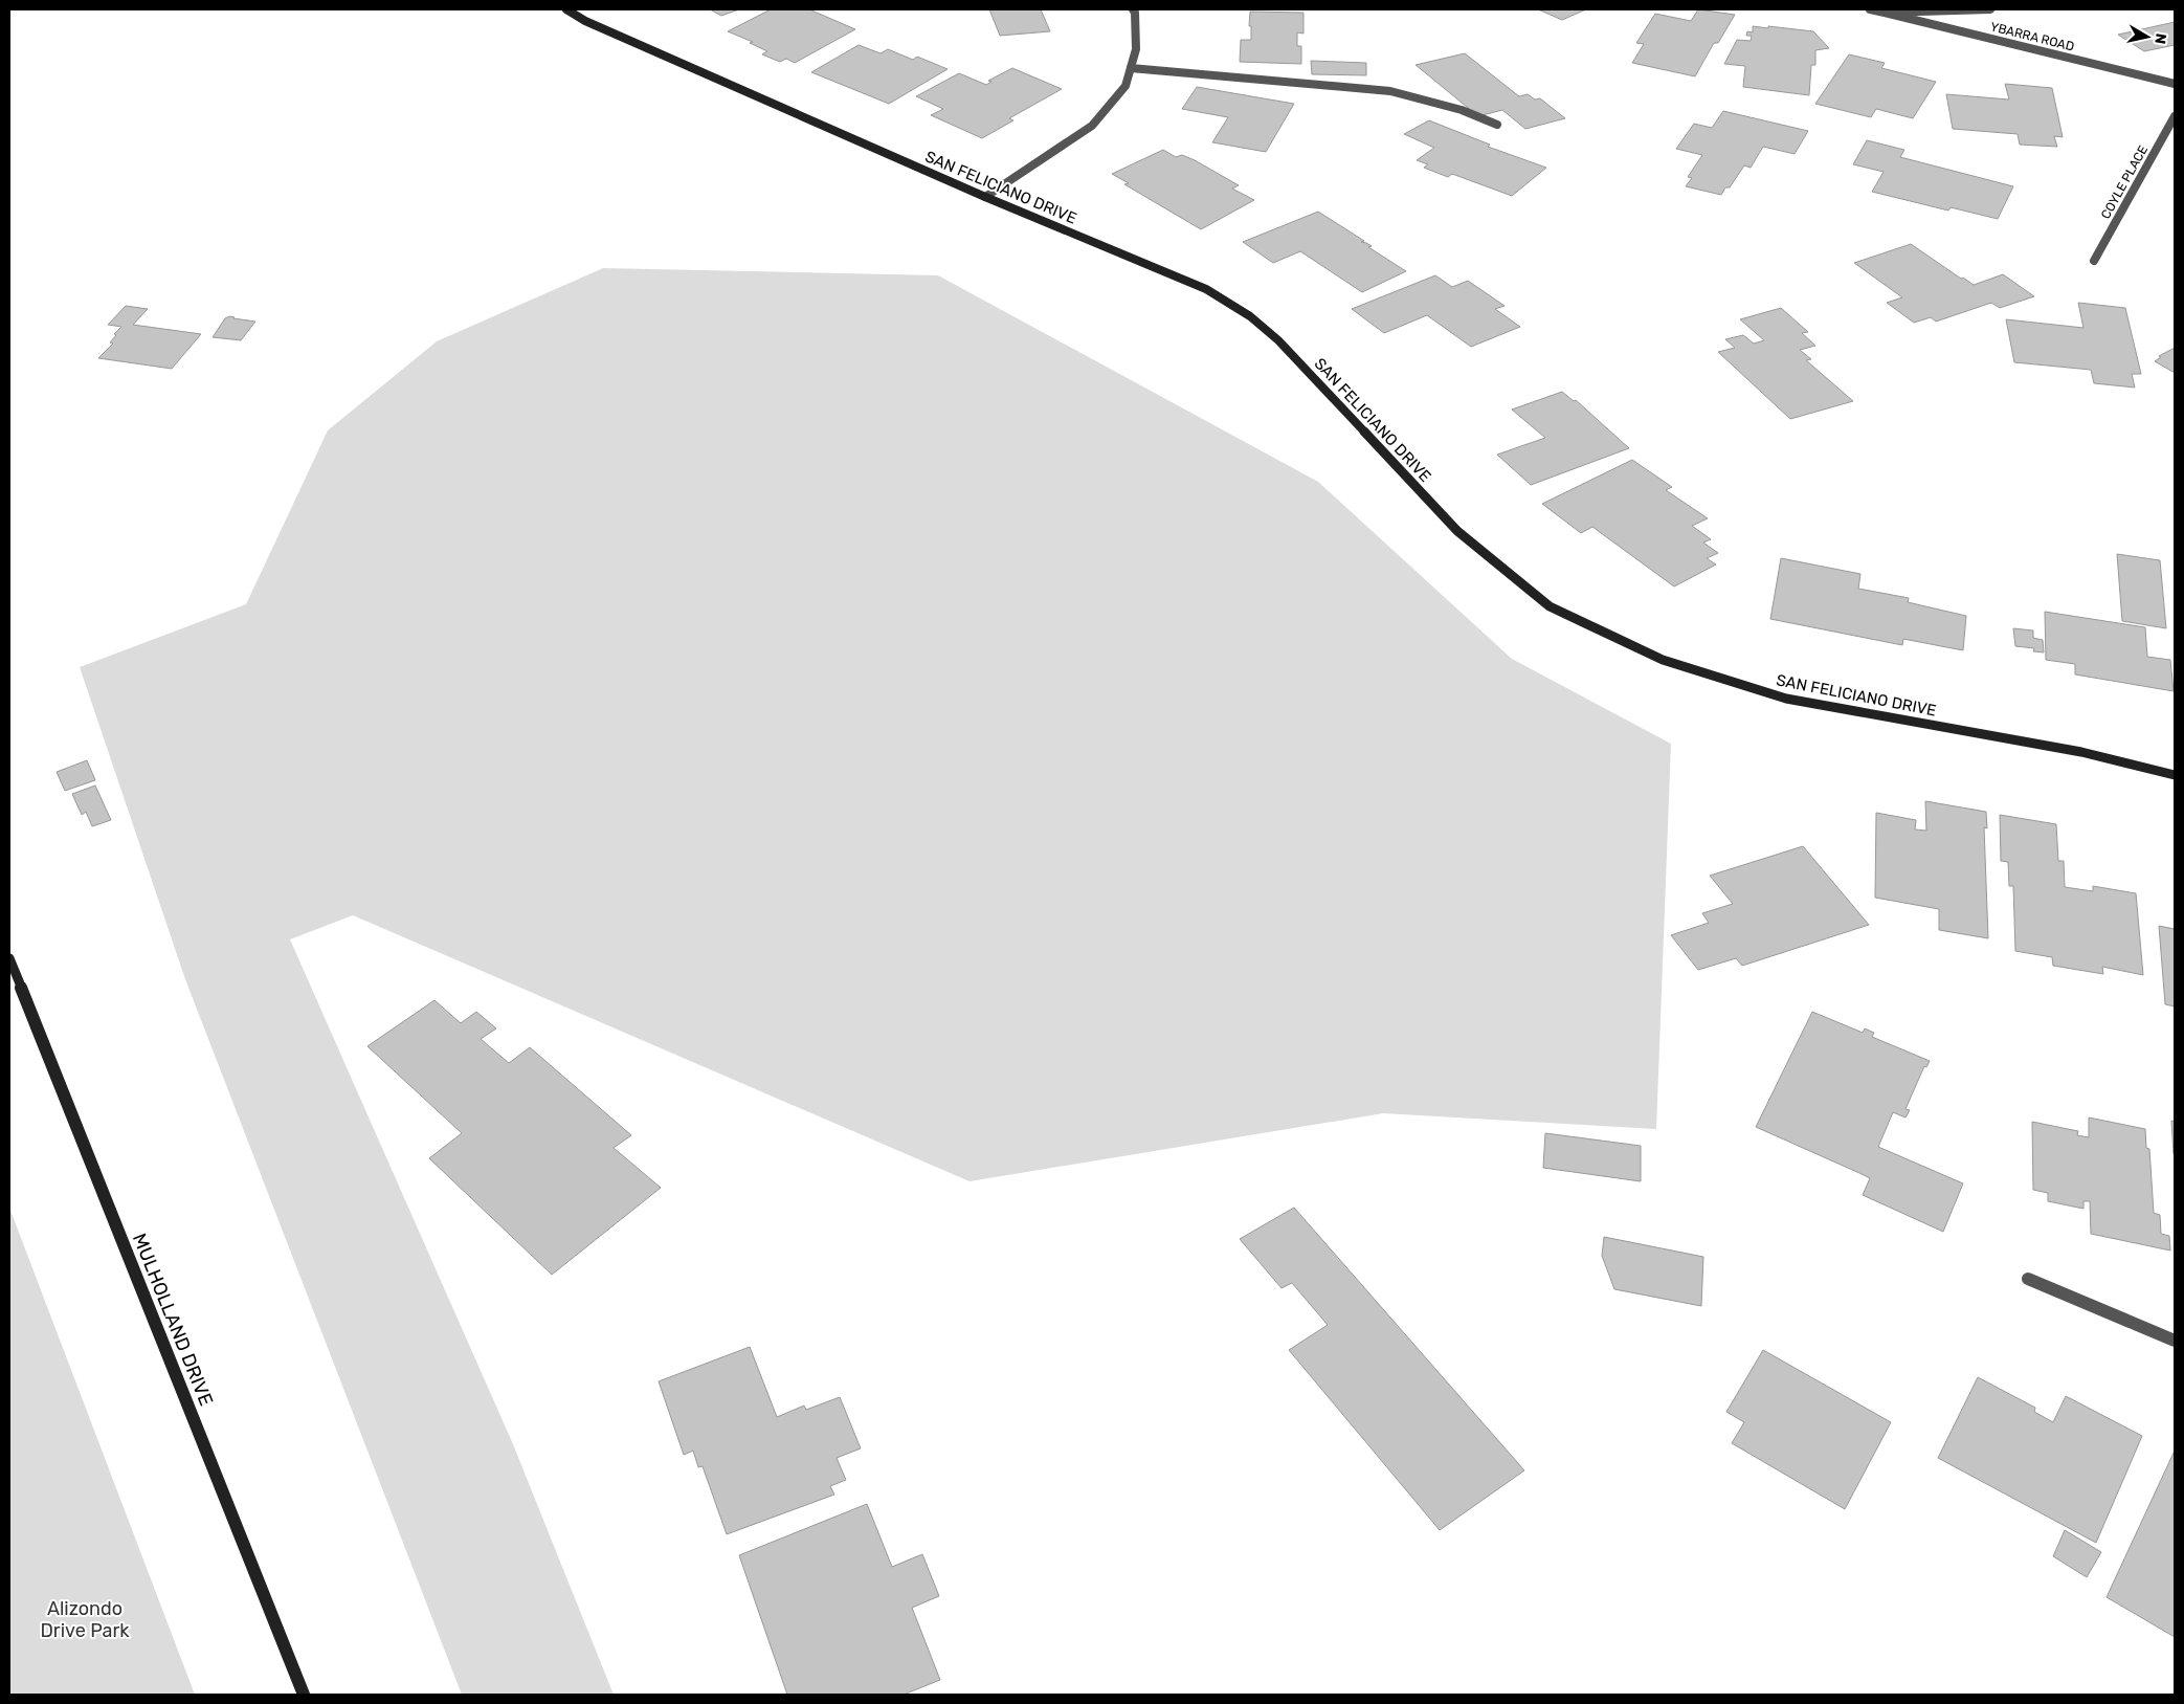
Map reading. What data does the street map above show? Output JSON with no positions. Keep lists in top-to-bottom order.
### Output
{
  "streets": {
    "street": [
      "YBARRA ROAD",
      "COYLE PLACE",
      "SAN FELICIANO DRIVE",
      "MULHOLLAND DRIVE"
    ]
  },
  "parks": ["Alizondo Drive Park"],
  "north": "right"
}
